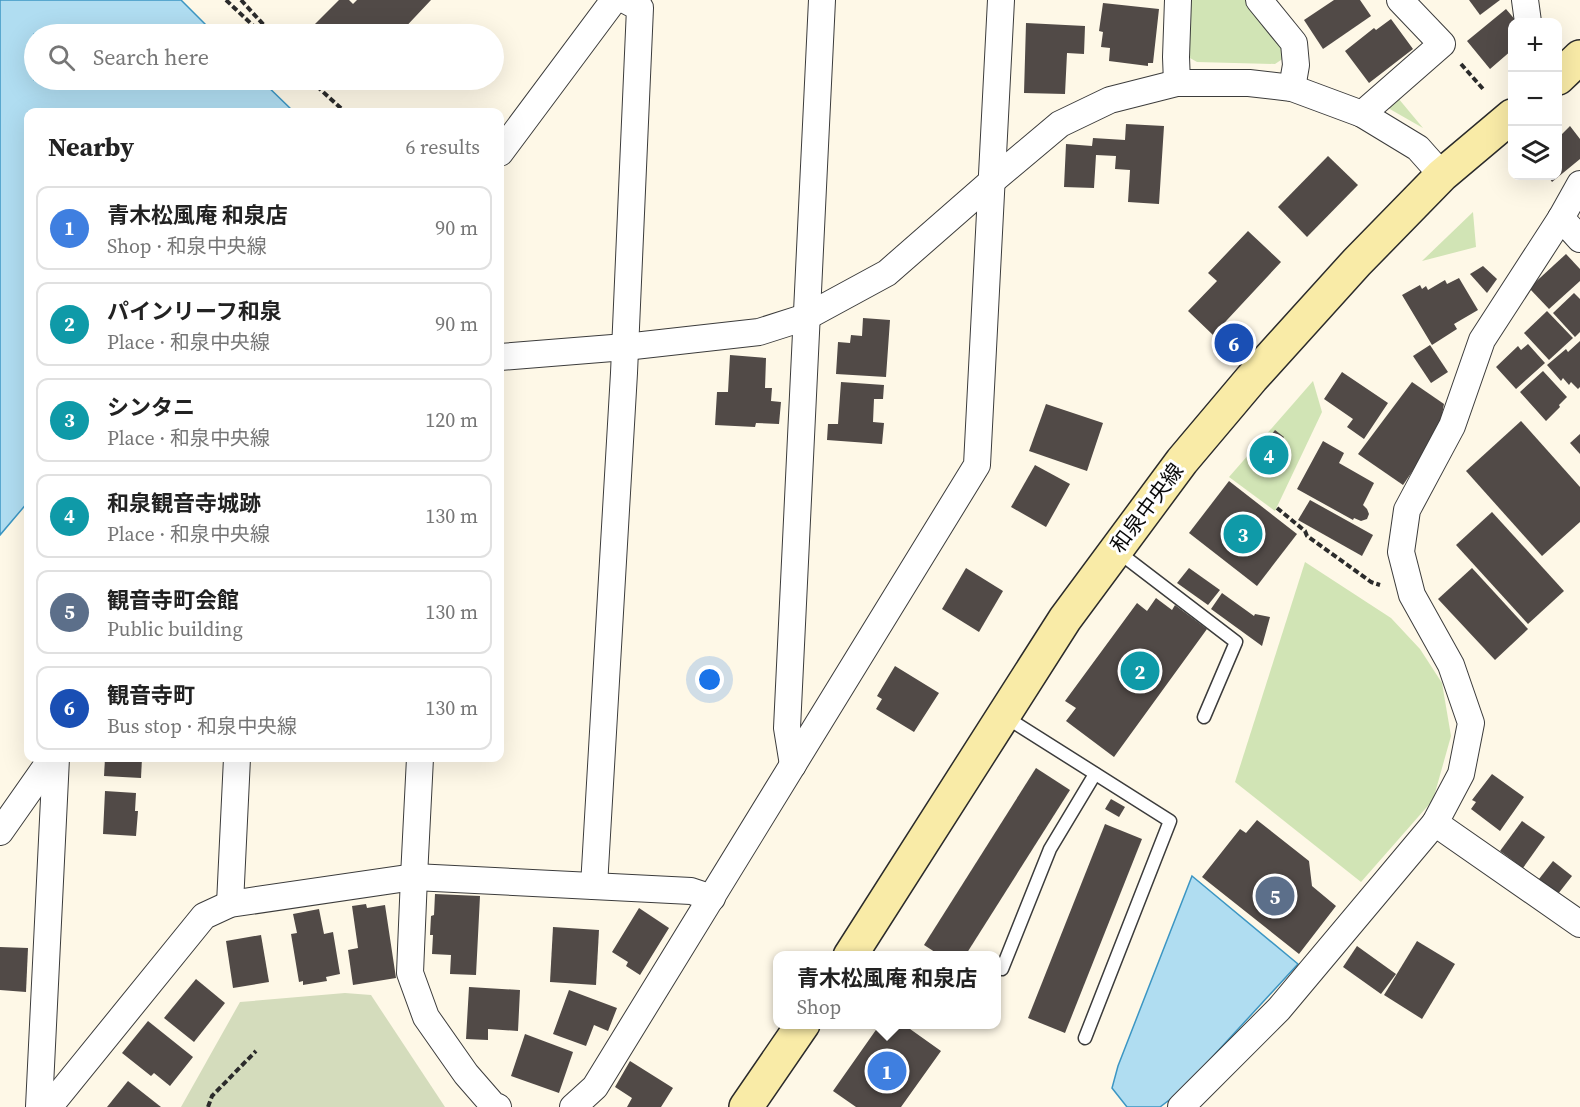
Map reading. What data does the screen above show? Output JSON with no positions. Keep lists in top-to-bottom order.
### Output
{
  "streets": {
    "street": ["和泉中央線"]
  },
  "page": {
    "map_buttons": ["+", "−"],
    "search": "Search here",
    "heading": ["Nearby", "6 results"],
    "list": [
      {
        "mark": "1",
        "name": "青木松風庵 和泉店",
        "note": "Shop · 和泉中央線",
        "value": "90 m"
      },
      {
        "mark": "2",
        "name": "パインリーフ和泉",
        "note": "Place · 和泉中央線",
        "value": "90 m"
      },
      {
        "mark": "3",
        "name": "シンタニ",
        "note": "Place · 和泉中央線",
        "value": "120 m"
      },
      {
        "mark": "4",
        "name": "和泉観音寺城跡",
        "note": "Place · 和泉中央線",
        "value": "130 m"
      },
      {
        "mark": "5",
        "name": "観音寺町会館",
        "note": "Public building",
        "value": "130 m"
      },
      {
        "mark": "6",
        "name": "観音寺町",
        "note": "Bus stop · 和泉中央線",
        "value": "130 m"
      }
    ],
    "pins": [
      "6",
      "4",
      "3",
      "2",
      "5",
      "1"
    ],
    "popup": ["青木松風庵 和泉店", "Shop"]
  }
}
